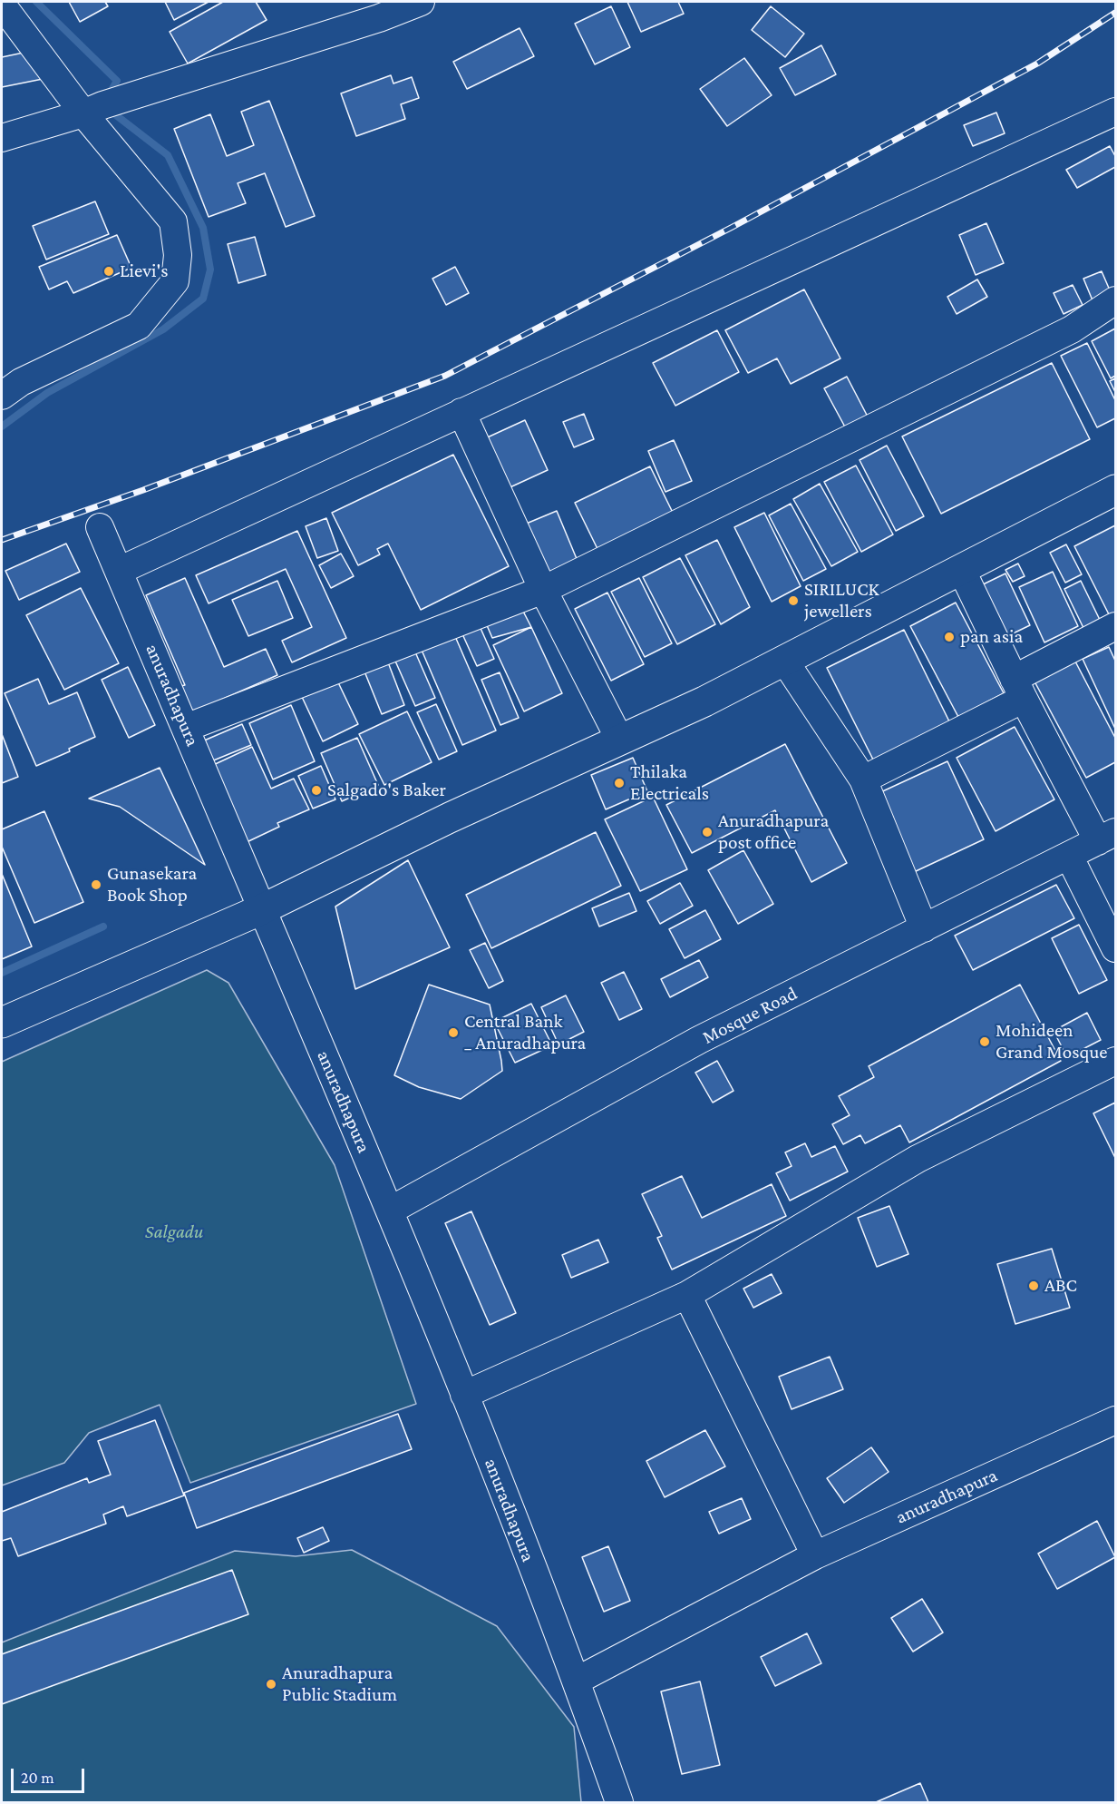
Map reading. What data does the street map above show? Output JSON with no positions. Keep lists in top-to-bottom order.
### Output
{
  "streets": {
    "street": ["anuradhapura", "Mosque Road"]
  },
  "crossings": [
    ["anuradhapura", "Mosque Road"]
  ],
  "parks": ["Salgadu"],
  "places": [
    "Lievi's",
    "SIRILUCK jewellers",
    "pan asia",
    "Thilaka Electricals",
    "Salgado's Baker",
    "Anuradhapura post office",
    "Gunasekara Book Shop",
    "Central Bank _ Anuradhapura",
    "Mohideen Grand Mosque",
    "ABC",
    "Anuradhapura Public Stadium"
  ],
  "scale_bar": "20 m"
}
